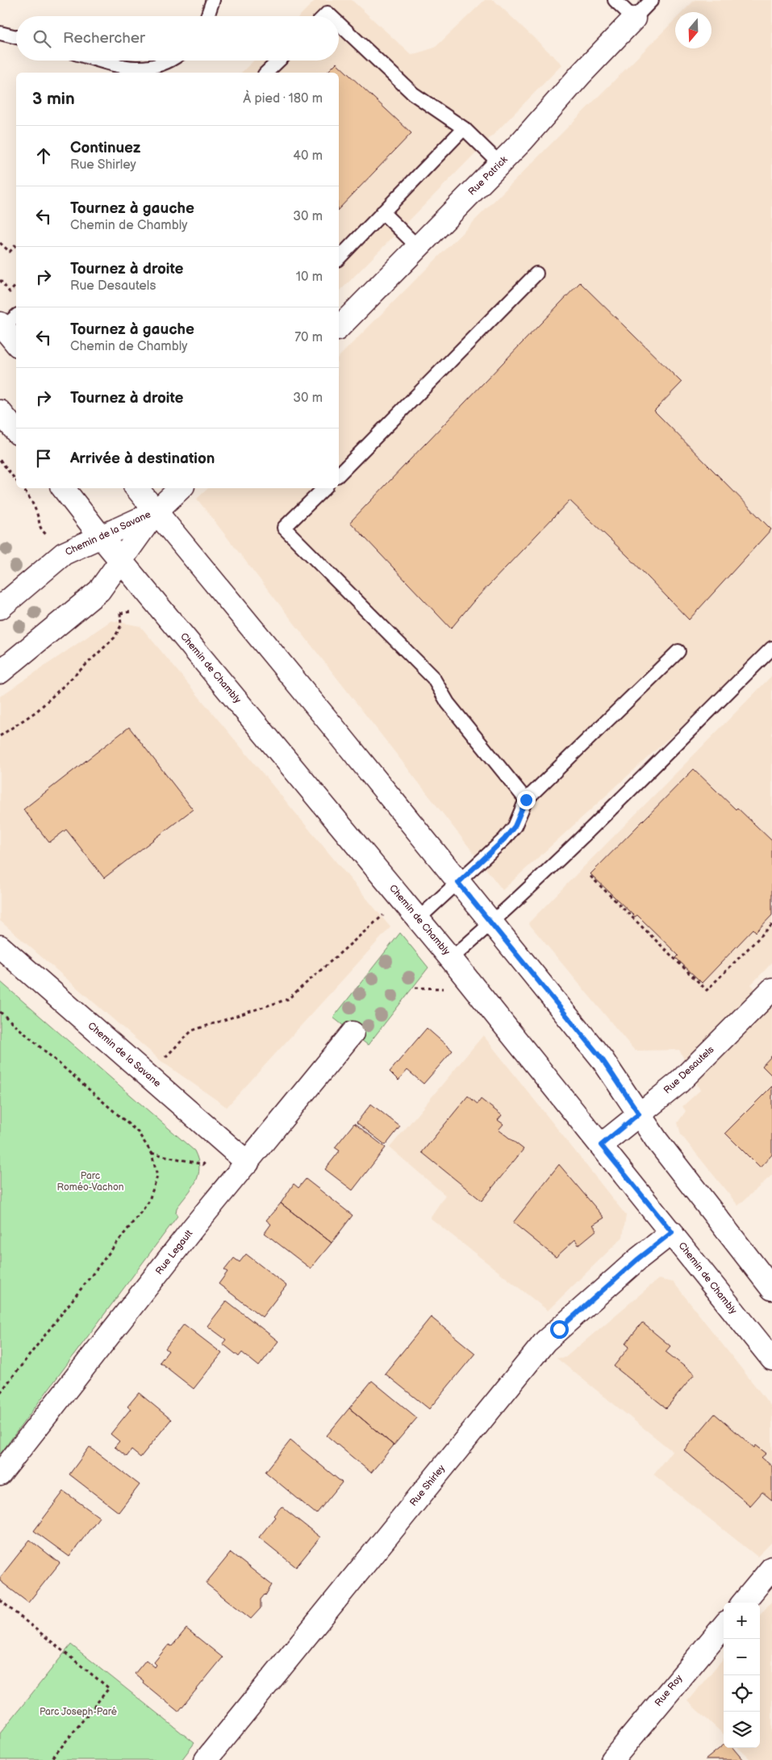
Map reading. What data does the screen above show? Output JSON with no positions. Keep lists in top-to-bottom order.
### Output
{
  "streets": {
    "street": [
      "Rue Patrick",
      "Chemin de la Savane",
      "Chemin de Chambly",
      "Rue Desautels",
      "Rue Legault",
      "Rue Shirley",
      "Rue Roy"
    ]
  },
  "crossings": [
    ["Chemin de la Savane", "Chemin de Chambly"],
    ["Chemin de la Savane", "Rue Legault"],
    ["Chemin de Chambly", "Rue Desautels"],
    ["Chemin de Chambly", "Rue Shirley"]
  ],
  "parks": ["Parc Roméo-Vachon", "Parc Joseph-Paré"],
  "north": "bottom",
  "page": {
    "search": "Rechercher",
    "heading": ["3 min", "À pied · 180 m"],
    "list": [
      ["Continuez", "Rue Shirley", "40 m"],
      ["Tournez à gauche", "Chemin de Chambly", "30 m"],
      ["Tournez à droite", "Rue Desautels", "10 m"],
      ["Tournez à gauche", "Chemin de Chambly", "70 m"],
      ["Tournez à droite", "30 m"],
      "Arrivée à destination"
    ],
    "map_buttons": ["+", "−"]
  }
}
